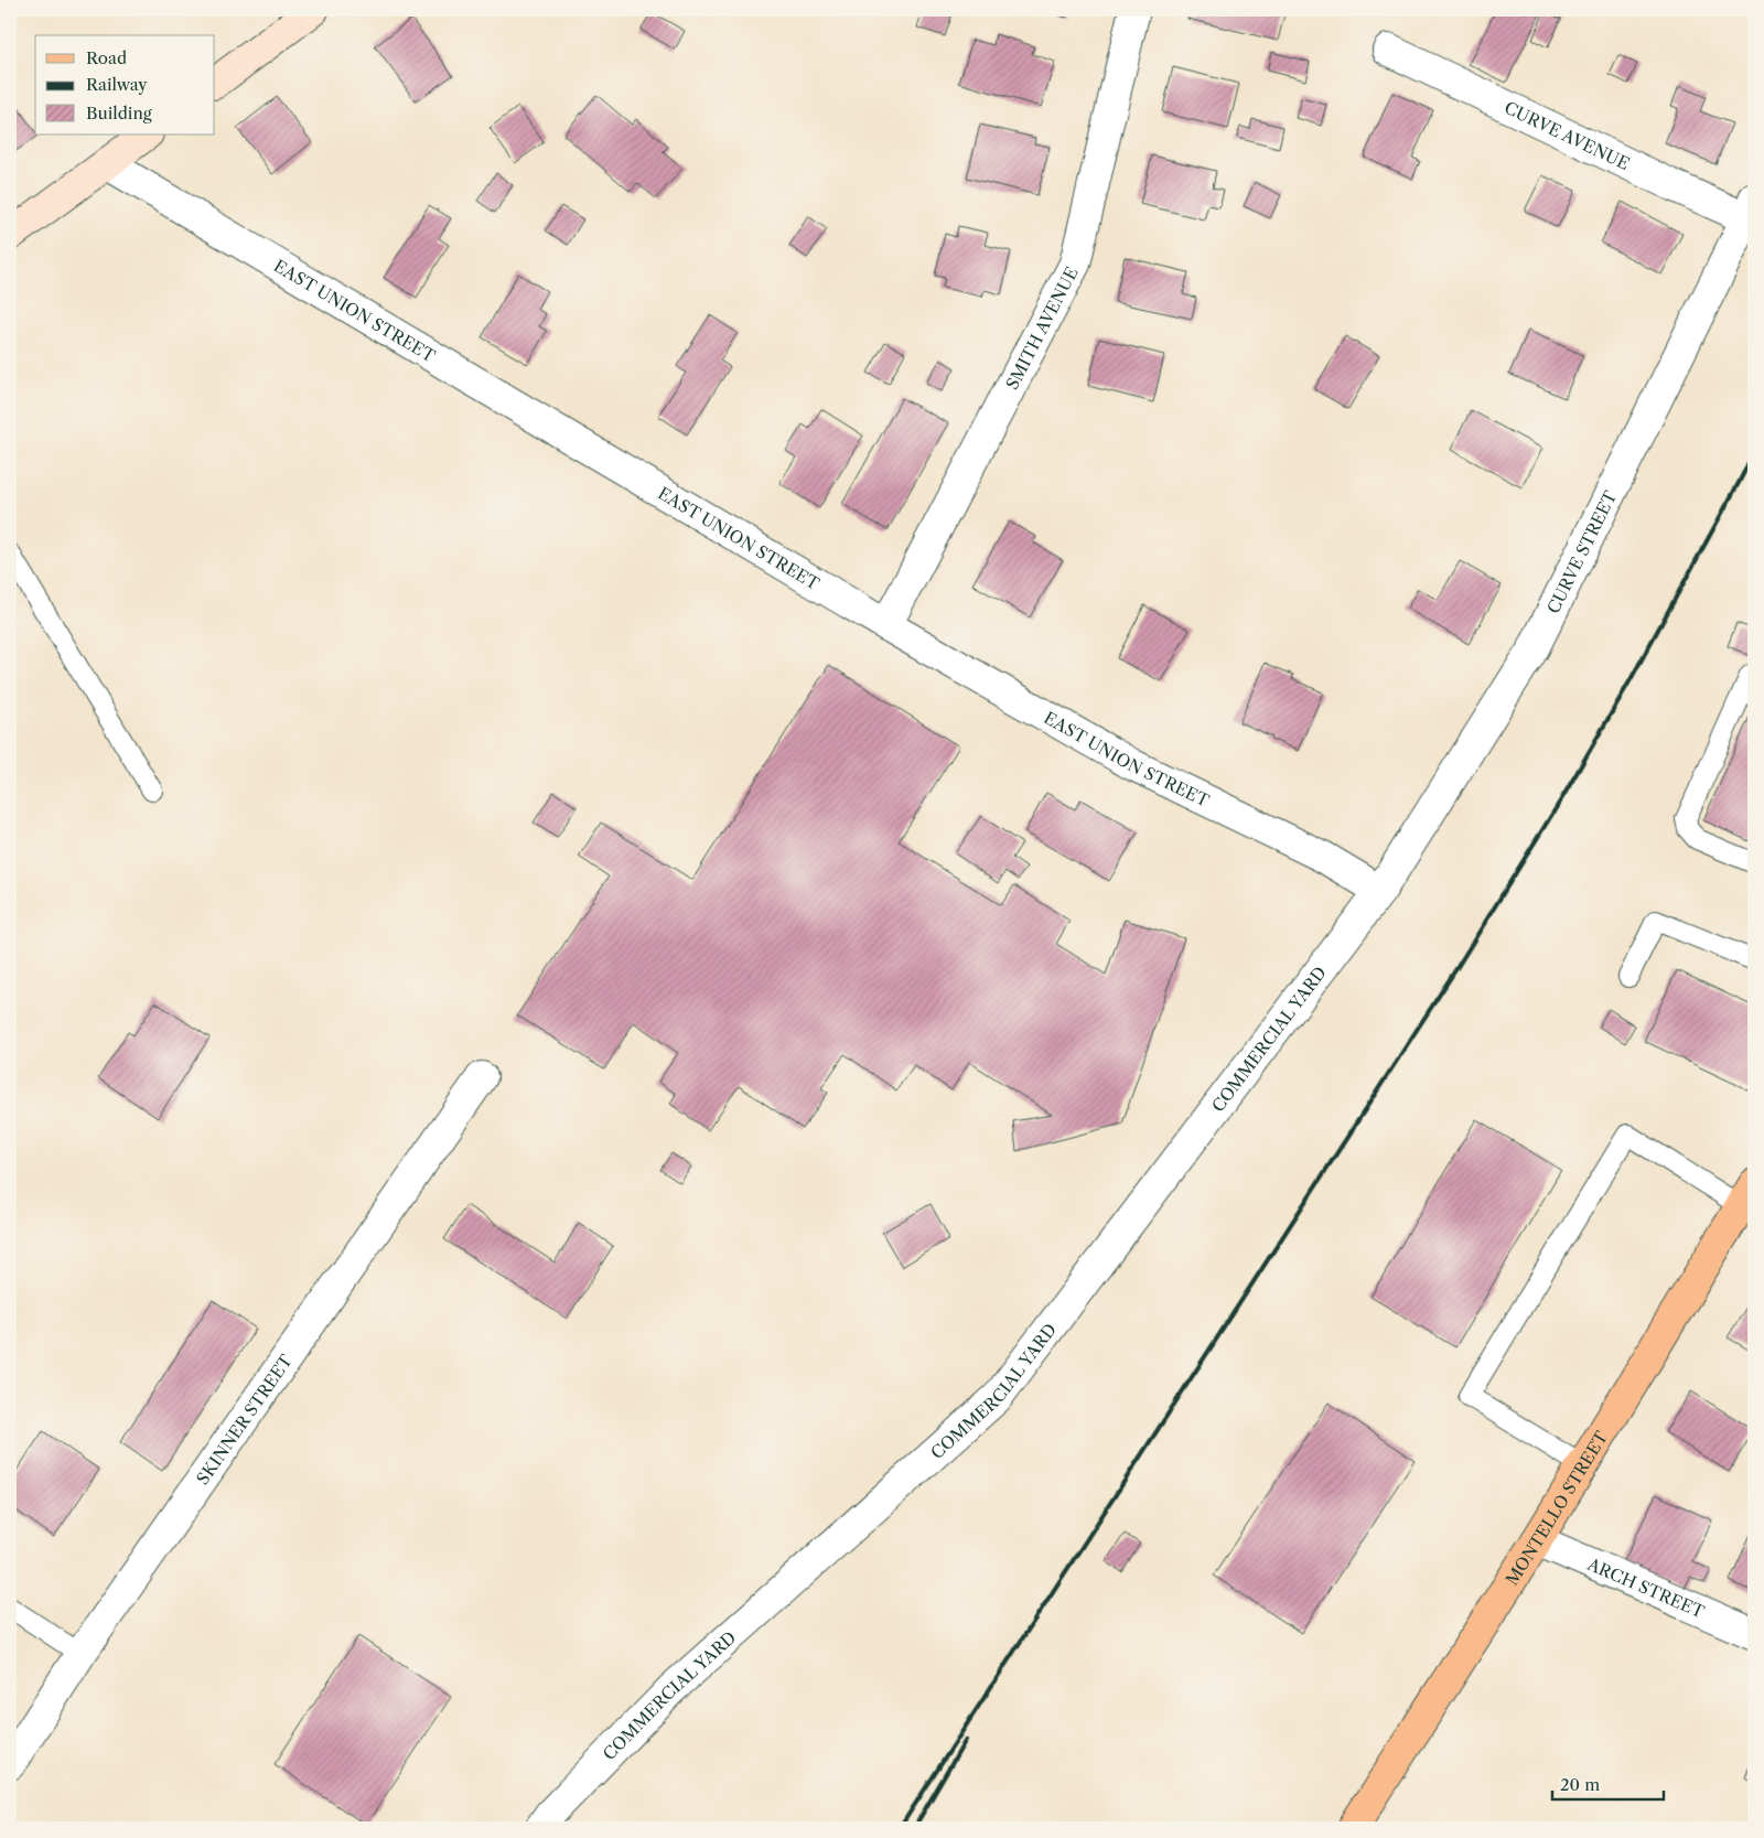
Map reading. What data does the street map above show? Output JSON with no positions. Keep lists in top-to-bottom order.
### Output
{
  "streets": {
    "main road": ["MONTELLO STREET"],
    "street": [
      "CURVE AVENUE",
      "EAST UNION STREET",
      "SMITH AVENUE",
      "CURVE STREET",
      "COMMERCIAL YARD",
      "SKINNER STREET",
      "ARCH STREET"
    ]
  },
  "crossings": [
    ["CURVE AVENUE", "CURVE STREET"],
    ["EAST UNION STREET", "SMITH AVENUE"],
    ["EAST UNION STREET", "CURVE STREET"],
    ["EAST UNION STREET", "COMMERCIAL YARD"],
    ["CURVE STREET", "COMMERCIAL YARD"],
    ["MONTELLO STREET", "ARCH STREET"]
  ],
  "legend": ["Road", "Railway", "Building"],
  "scale_bar": "20 m"
}
